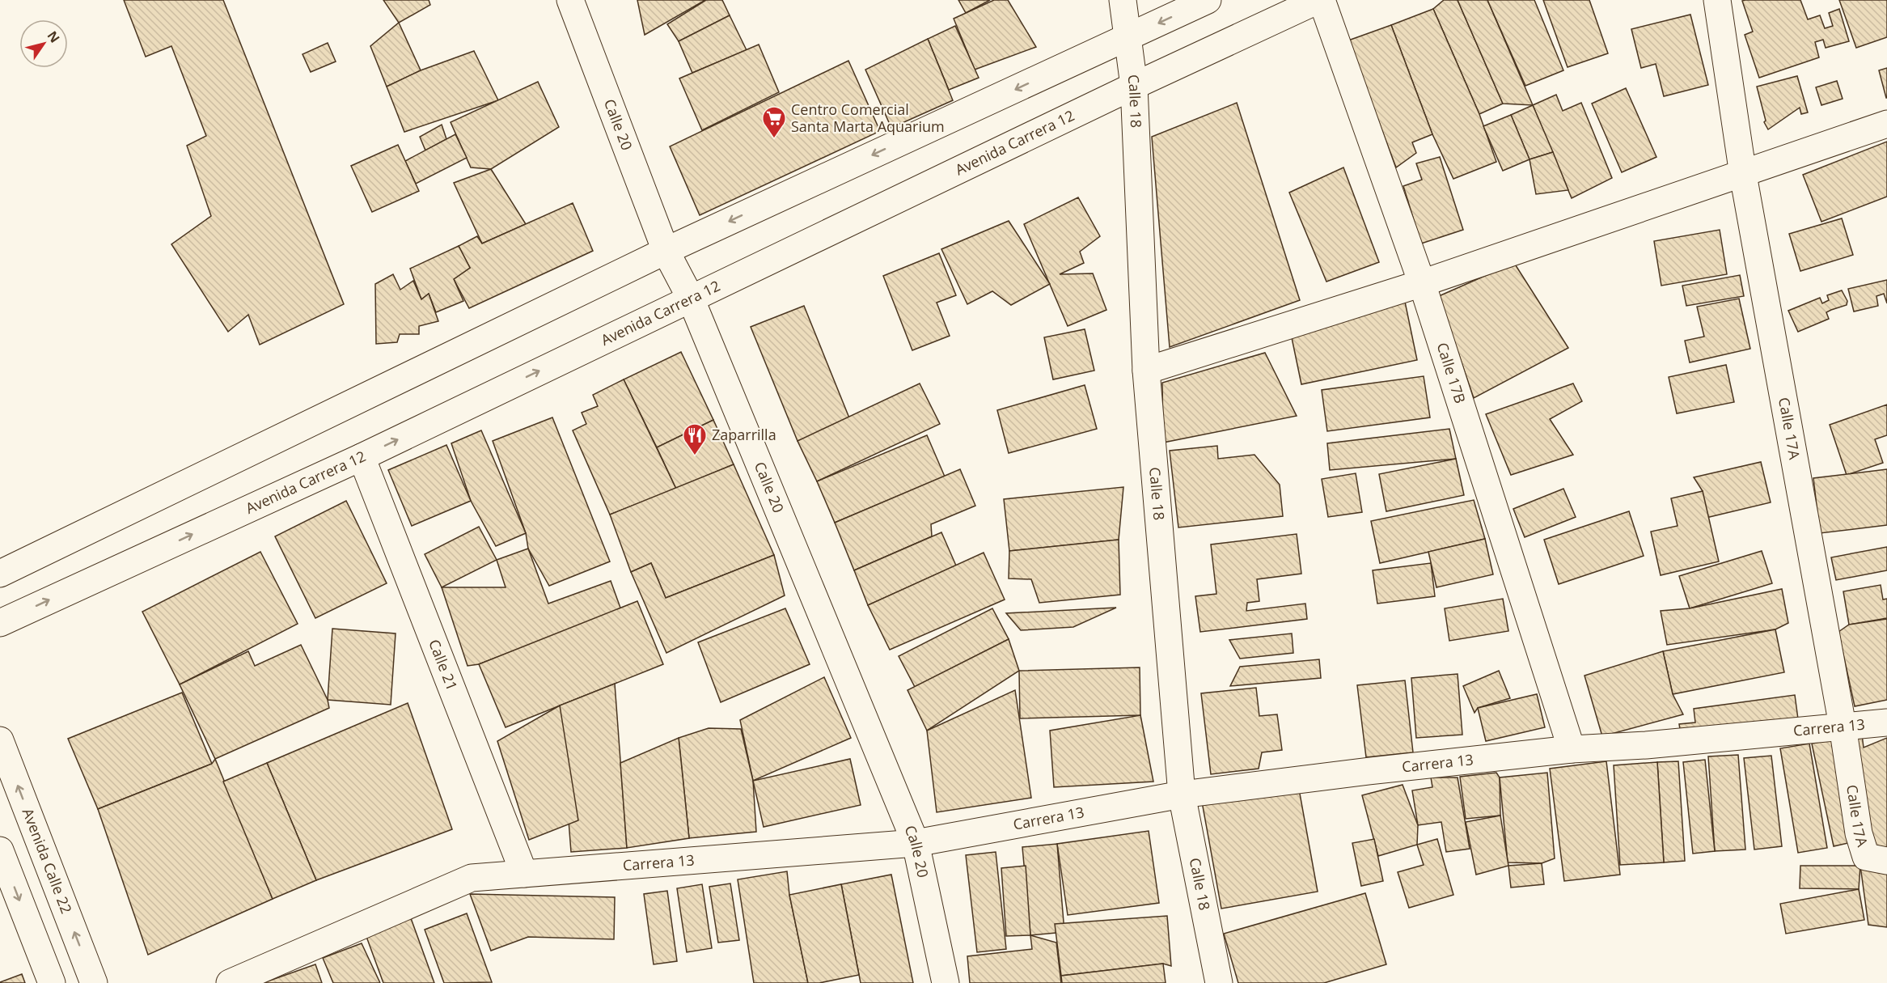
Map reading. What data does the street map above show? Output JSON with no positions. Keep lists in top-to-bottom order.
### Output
{
  "streets": {
    "street": [
      "Calle 18",
      "Calle 20",
      "Avenida Carrera 12",
      "Calle 17B",
      "Calle 17A",
      "Calle 21",
      "Carrera 13",
      "Avenida Calle 22"
    ]
  },
  "crossings": [
    ["Calle 18", "Avenida Carrera 12"],
    ["Calle 18", "Carrera 13"],
    ["Calle 20", "Avenida Carrera 12"],
    ["Calle 20", "Carrera 13"],
    ["Avenida Carrera 12", "Calle 17B"],
    ["Avenida Carrera 12", "Calle 21"],
    ["Calle 17B", "Carrera 13"],
    ["Calle 17A", "Carrera 13"],
    ["Calle 21", "Carrera 13"]
  ],
  "places": {
    "supermarket": ["Centro Comercial Santa Marta Aquarium"],
    "restaurant": ["Zaparrilla"]
  },
  "north": "top right"
}
